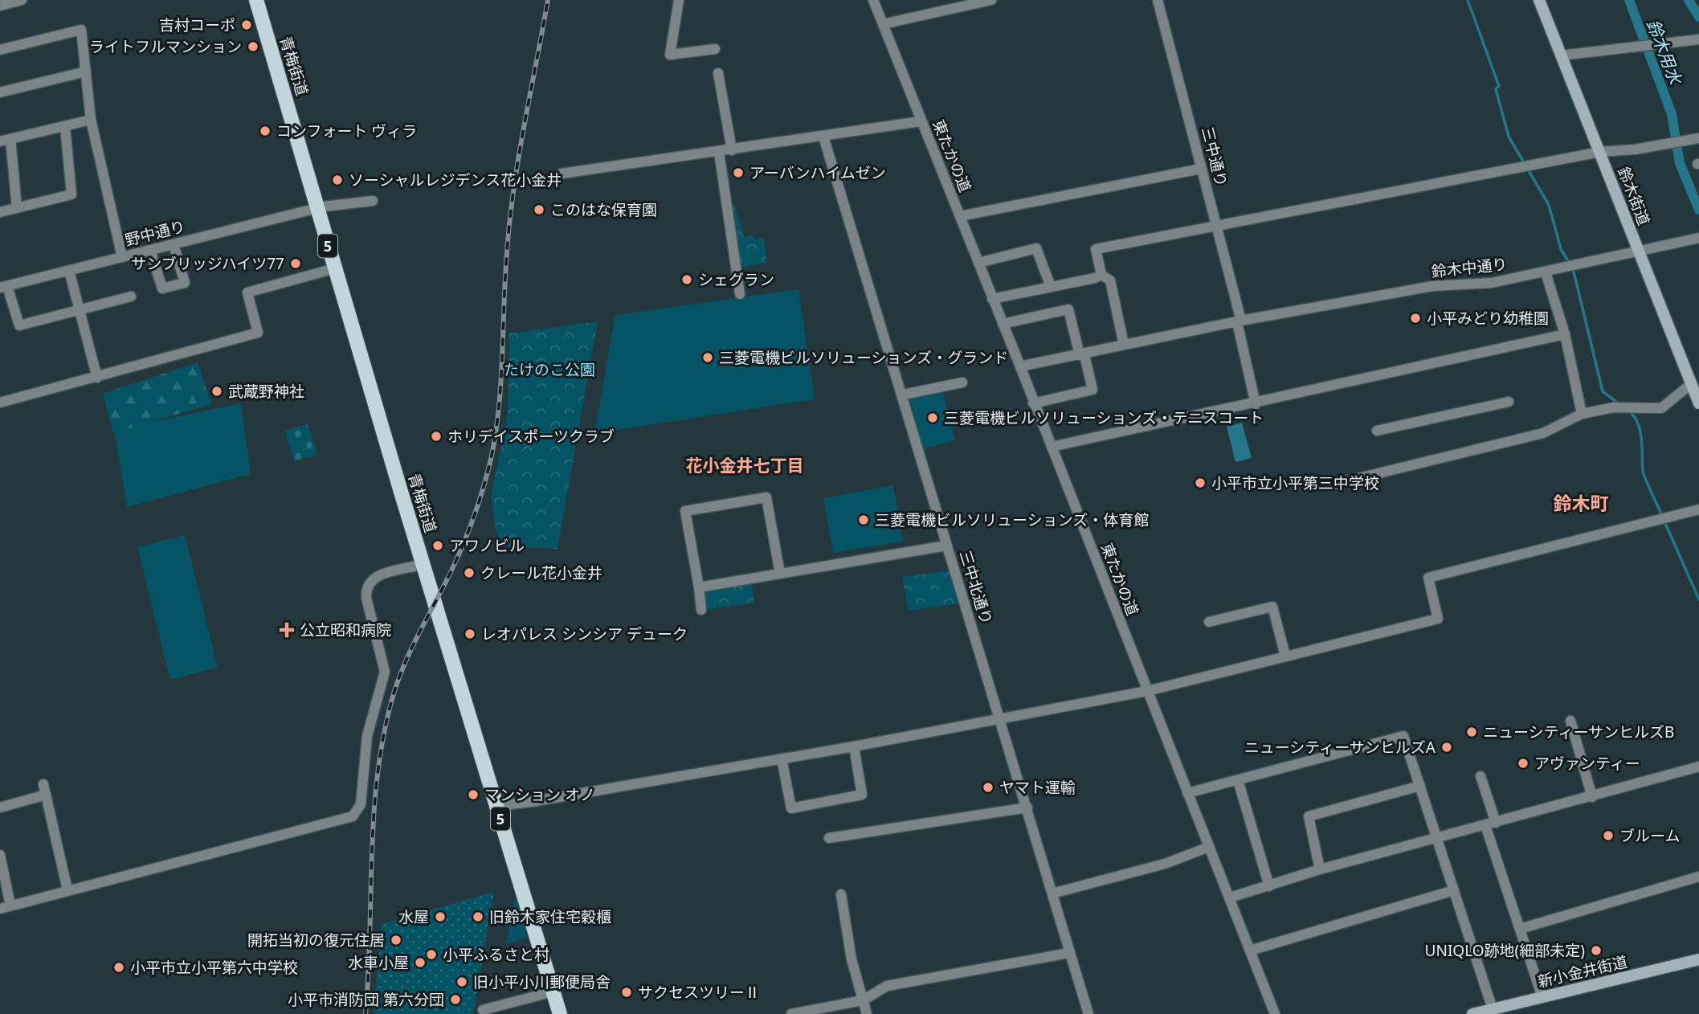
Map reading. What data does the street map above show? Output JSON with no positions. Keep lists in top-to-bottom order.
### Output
{
  "streets": {
    "main road": [
      "青梅街道",
      "鈴木街道",
      "5",
      "新小金井街道"
    ],
    "street": [
      "東たかの道",
      "三中通り",
      "野中通り",
      "鈴木中通り",
      "三中北通り"
    ]
  },
  "crossings": [
    ["青梅街道", "野中通り"],
    ["東たかの道", "鈴木中通り"],
    ["三中通り", "鈴木中通り"],
    ["鈴木街道", "鈴木中通り"]
  ],
  "districts": ["花小金井七丁目", "鈴木町"],
  "water": ["鈴木用水"],
  "parks": ["たけのこ公園"],
  "places": {
    "other": [
      "吉村コーポ",
      "ライトフルマンション",
      "コンフォート ヴィラ",
      "アーバンハイムゼン",
      "ソーシャルレジデンス花小金井",
      "このはな保育園",
      "サンブリッジハイツ77",
      "シェグラン",
      "小平みどり幼稚園",
      "三菱電機ビルソリューションズ・グランド",
      "武蔵野神社",
      "三菱電機ビルソリューションズ・テニスコート",
      "ホリデイスポーツクラブ",
      "小平市立小平第三中学校",
      "三菱電機ビルソリューションズ・体育館",
      "アワノビル",
      "クレール花小金井",
      "レオパレス シンシア デューク",
      "ニューシティーサンヒルズB",
      "ニューシティーサンヒルズA",
      "アヴァンティー",
      "ヤマト運輸",
      "マンション オノ",
      "ブルーム",
      "水屋",
      "旧鈴木家住宅穀櫃",
      "開拓当初の復元住居",
      "UNIQLO跡地(細部未定)",
      "小平ふるさと村",
      "水車小屋",
      "小平市立小平第六中学校",
      "旧小平小川郵便局舎",
      "サクセスツリーⅡ",
      "小平市消防団 第六分団"
    ],
    "health": ["公立昭和病院"]
  }
}
